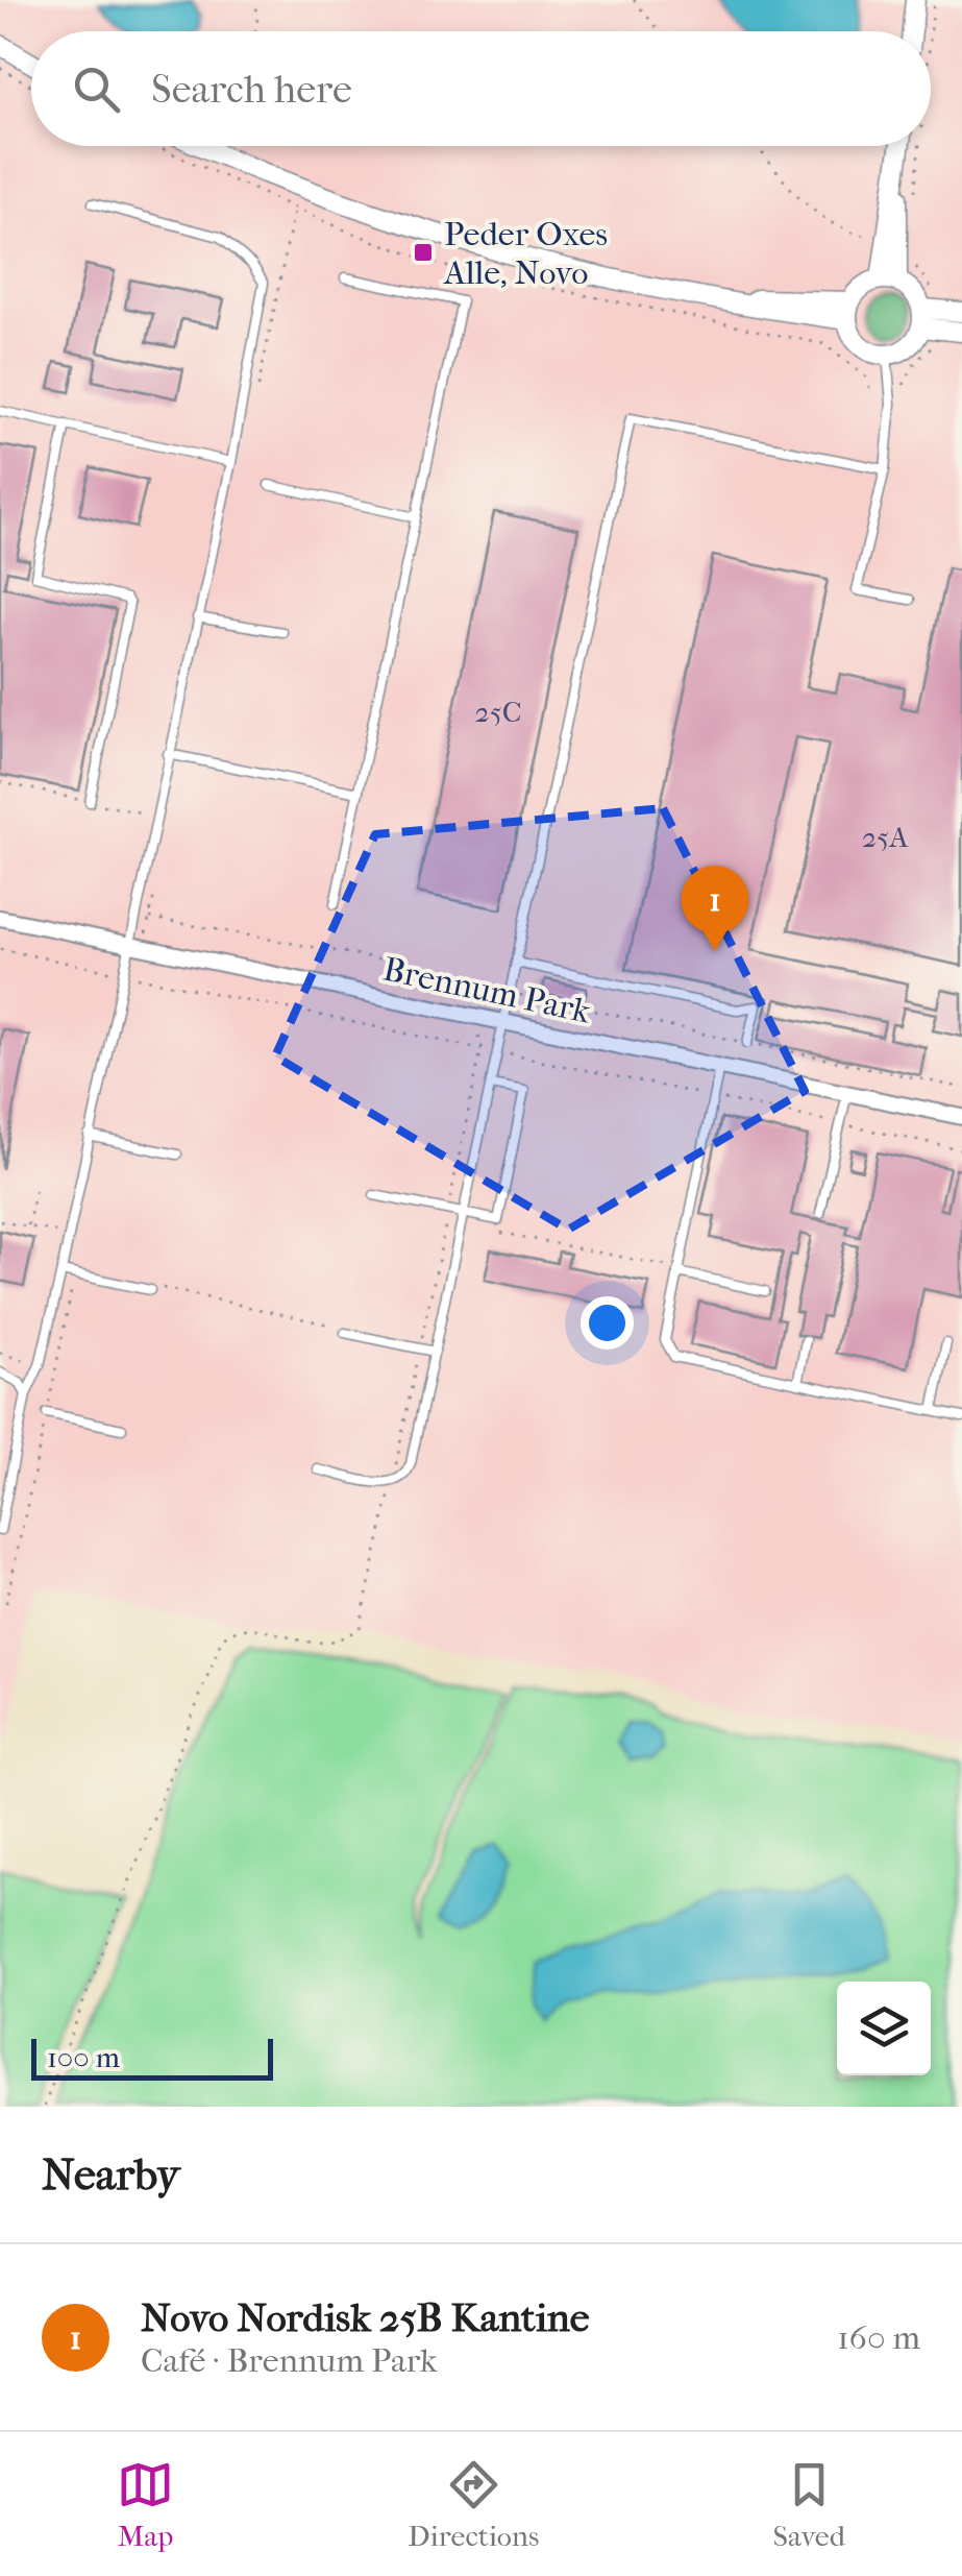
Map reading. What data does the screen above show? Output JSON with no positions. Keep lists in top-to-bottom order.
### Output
{
  "streets": {
    "street": ["Brennum Park"]
  },
  "places": {
    "transit": ["Peder Oxes Alle, Novo"]
  },
  "house_numbers": ["25C", "25A"],
  "scale_bar": "100 m",
  "page": {
    "search": "Search here",
    "pins": "1",
    "scale": "100 m",
    "heading": "Nearby",
    "list": [
      {
        "mark": "1",
        "name": "Novo Nordisk 25B Kantine",
        "note": "Café · Brennum Park",
        "value": "160 m"
      }
    ],
    "nav": ["Map", "Directions", "Saved"]
  }
}
